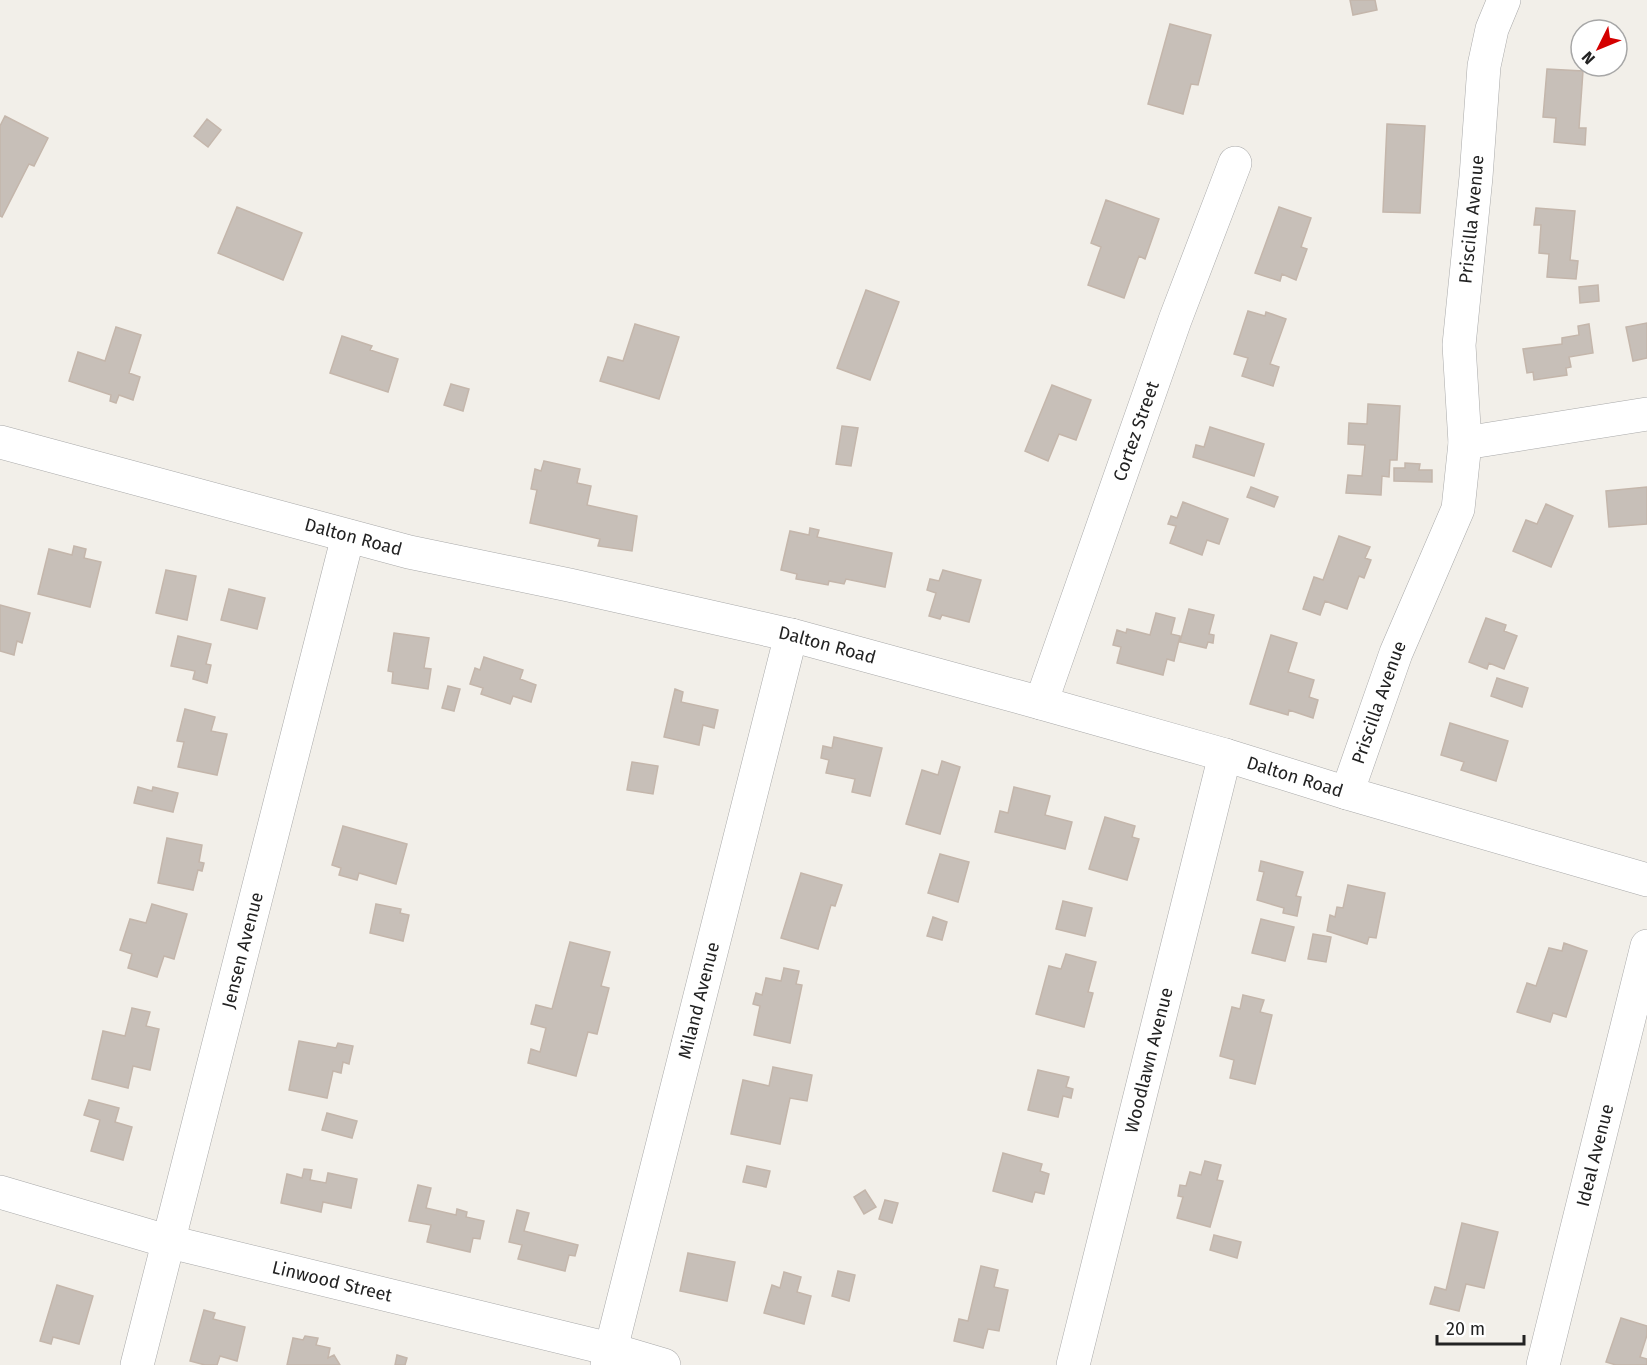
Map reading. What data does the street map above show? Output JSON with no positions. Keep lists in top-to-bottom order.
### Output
{
  "streets": {
    "street": [
      "Priscilla Avenue",
      "Cortez Street",
      "Dalton Road",
      "Jensen Avenue",
      "Miland Avenue",
      "Woodlawn Avenue",
      "Ideal Avenue",
      "Linwood Street"
    ]
  },
  "crossings": [
    ["Priscilla Avenue", "Dalton Road"],
    ["Cortez Street", "Dalton Road"],
    ["Dalton Road", "Jensen Avenue"],
    ["Dalton Road", "Miland Avenue"],
    ["Dalton Road", "Woodlawn Avenue"],
    ["Jensen Avenue", "Linwood Street"],
    ["Miland Avenue", "Linwood Street"]
  ],
  "scale_bar": "20 m",
  "north": "bottom left"
}
